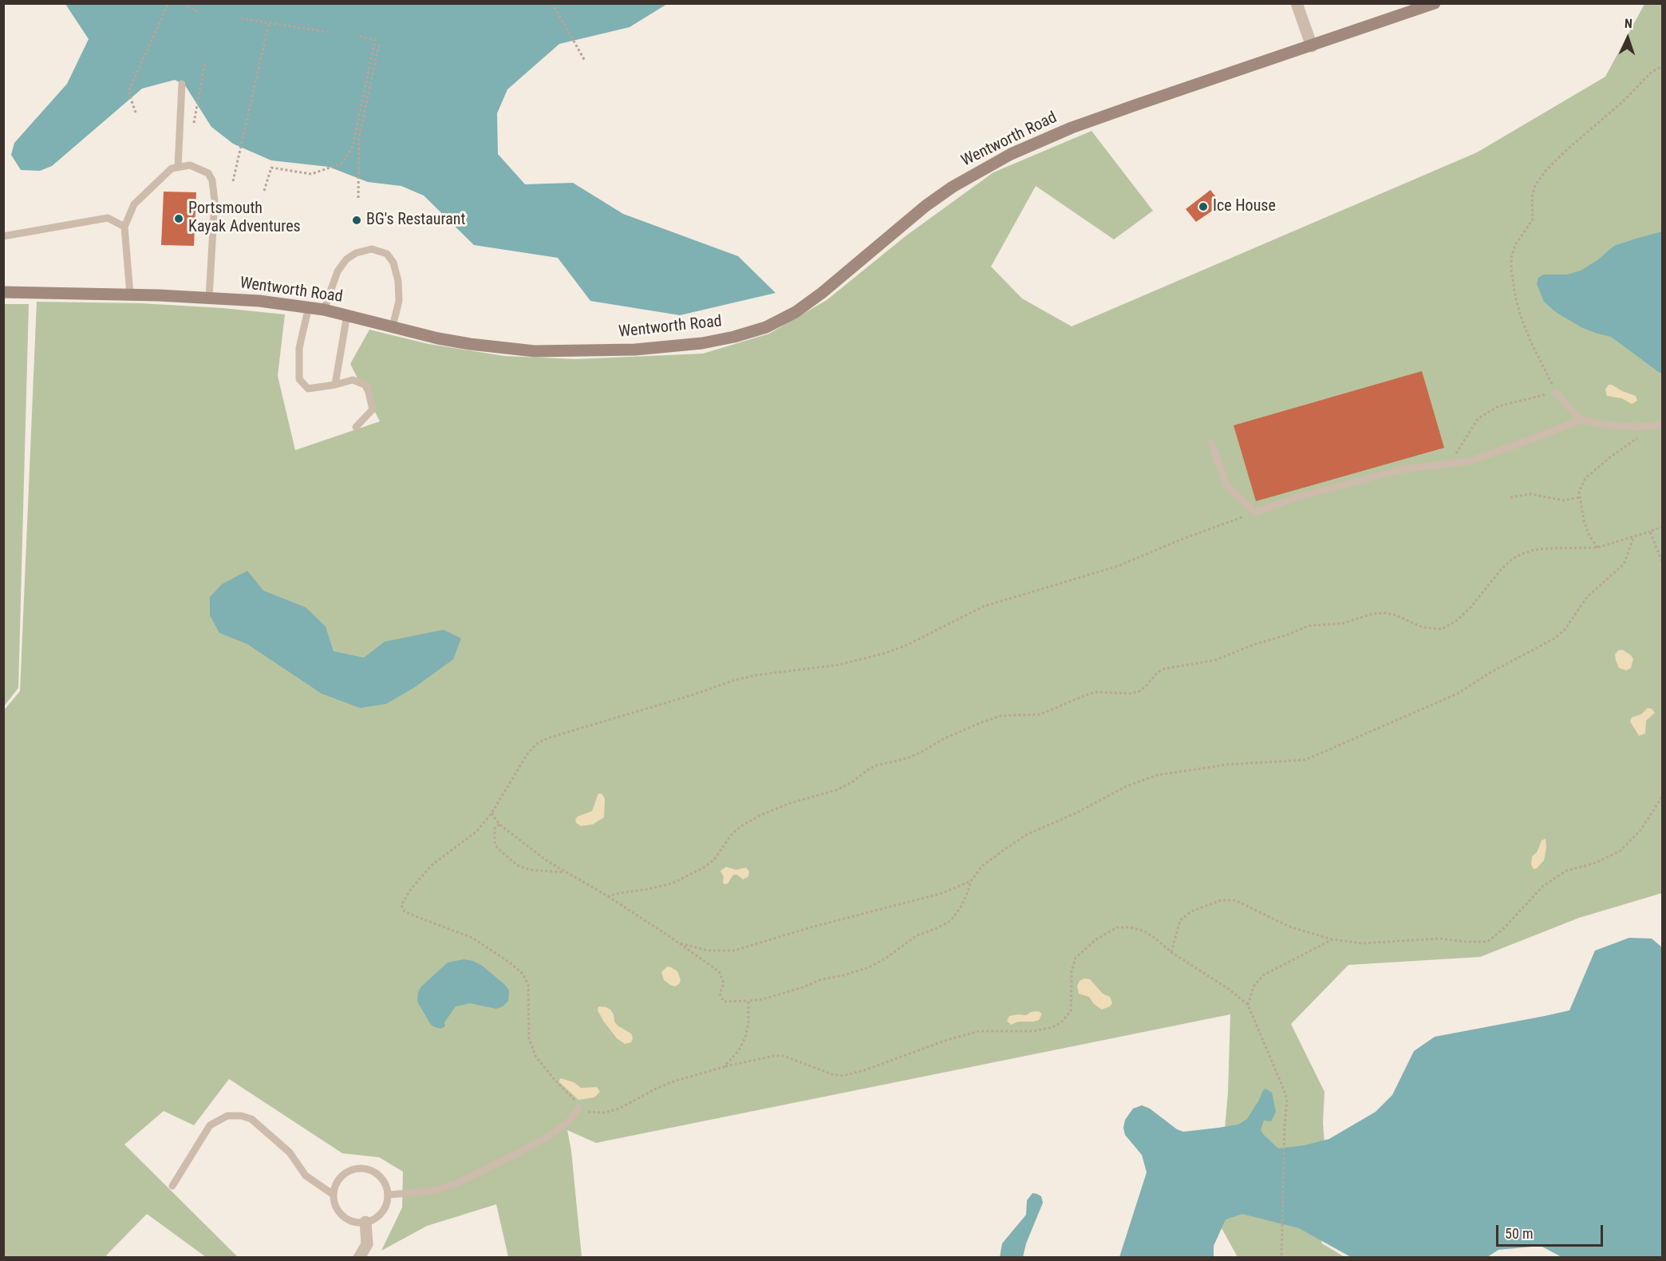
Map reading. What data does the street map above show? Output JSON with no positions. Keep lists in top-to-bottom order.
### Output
{
  "streets": {
    "main road": ["Wentworth Road"]
  },
  "places": ["Ice House", "Portsmouth Kayak Adventures", "BG's Restaurant"],
  "scale_bar": "50 m",
  "north": "top"
}
